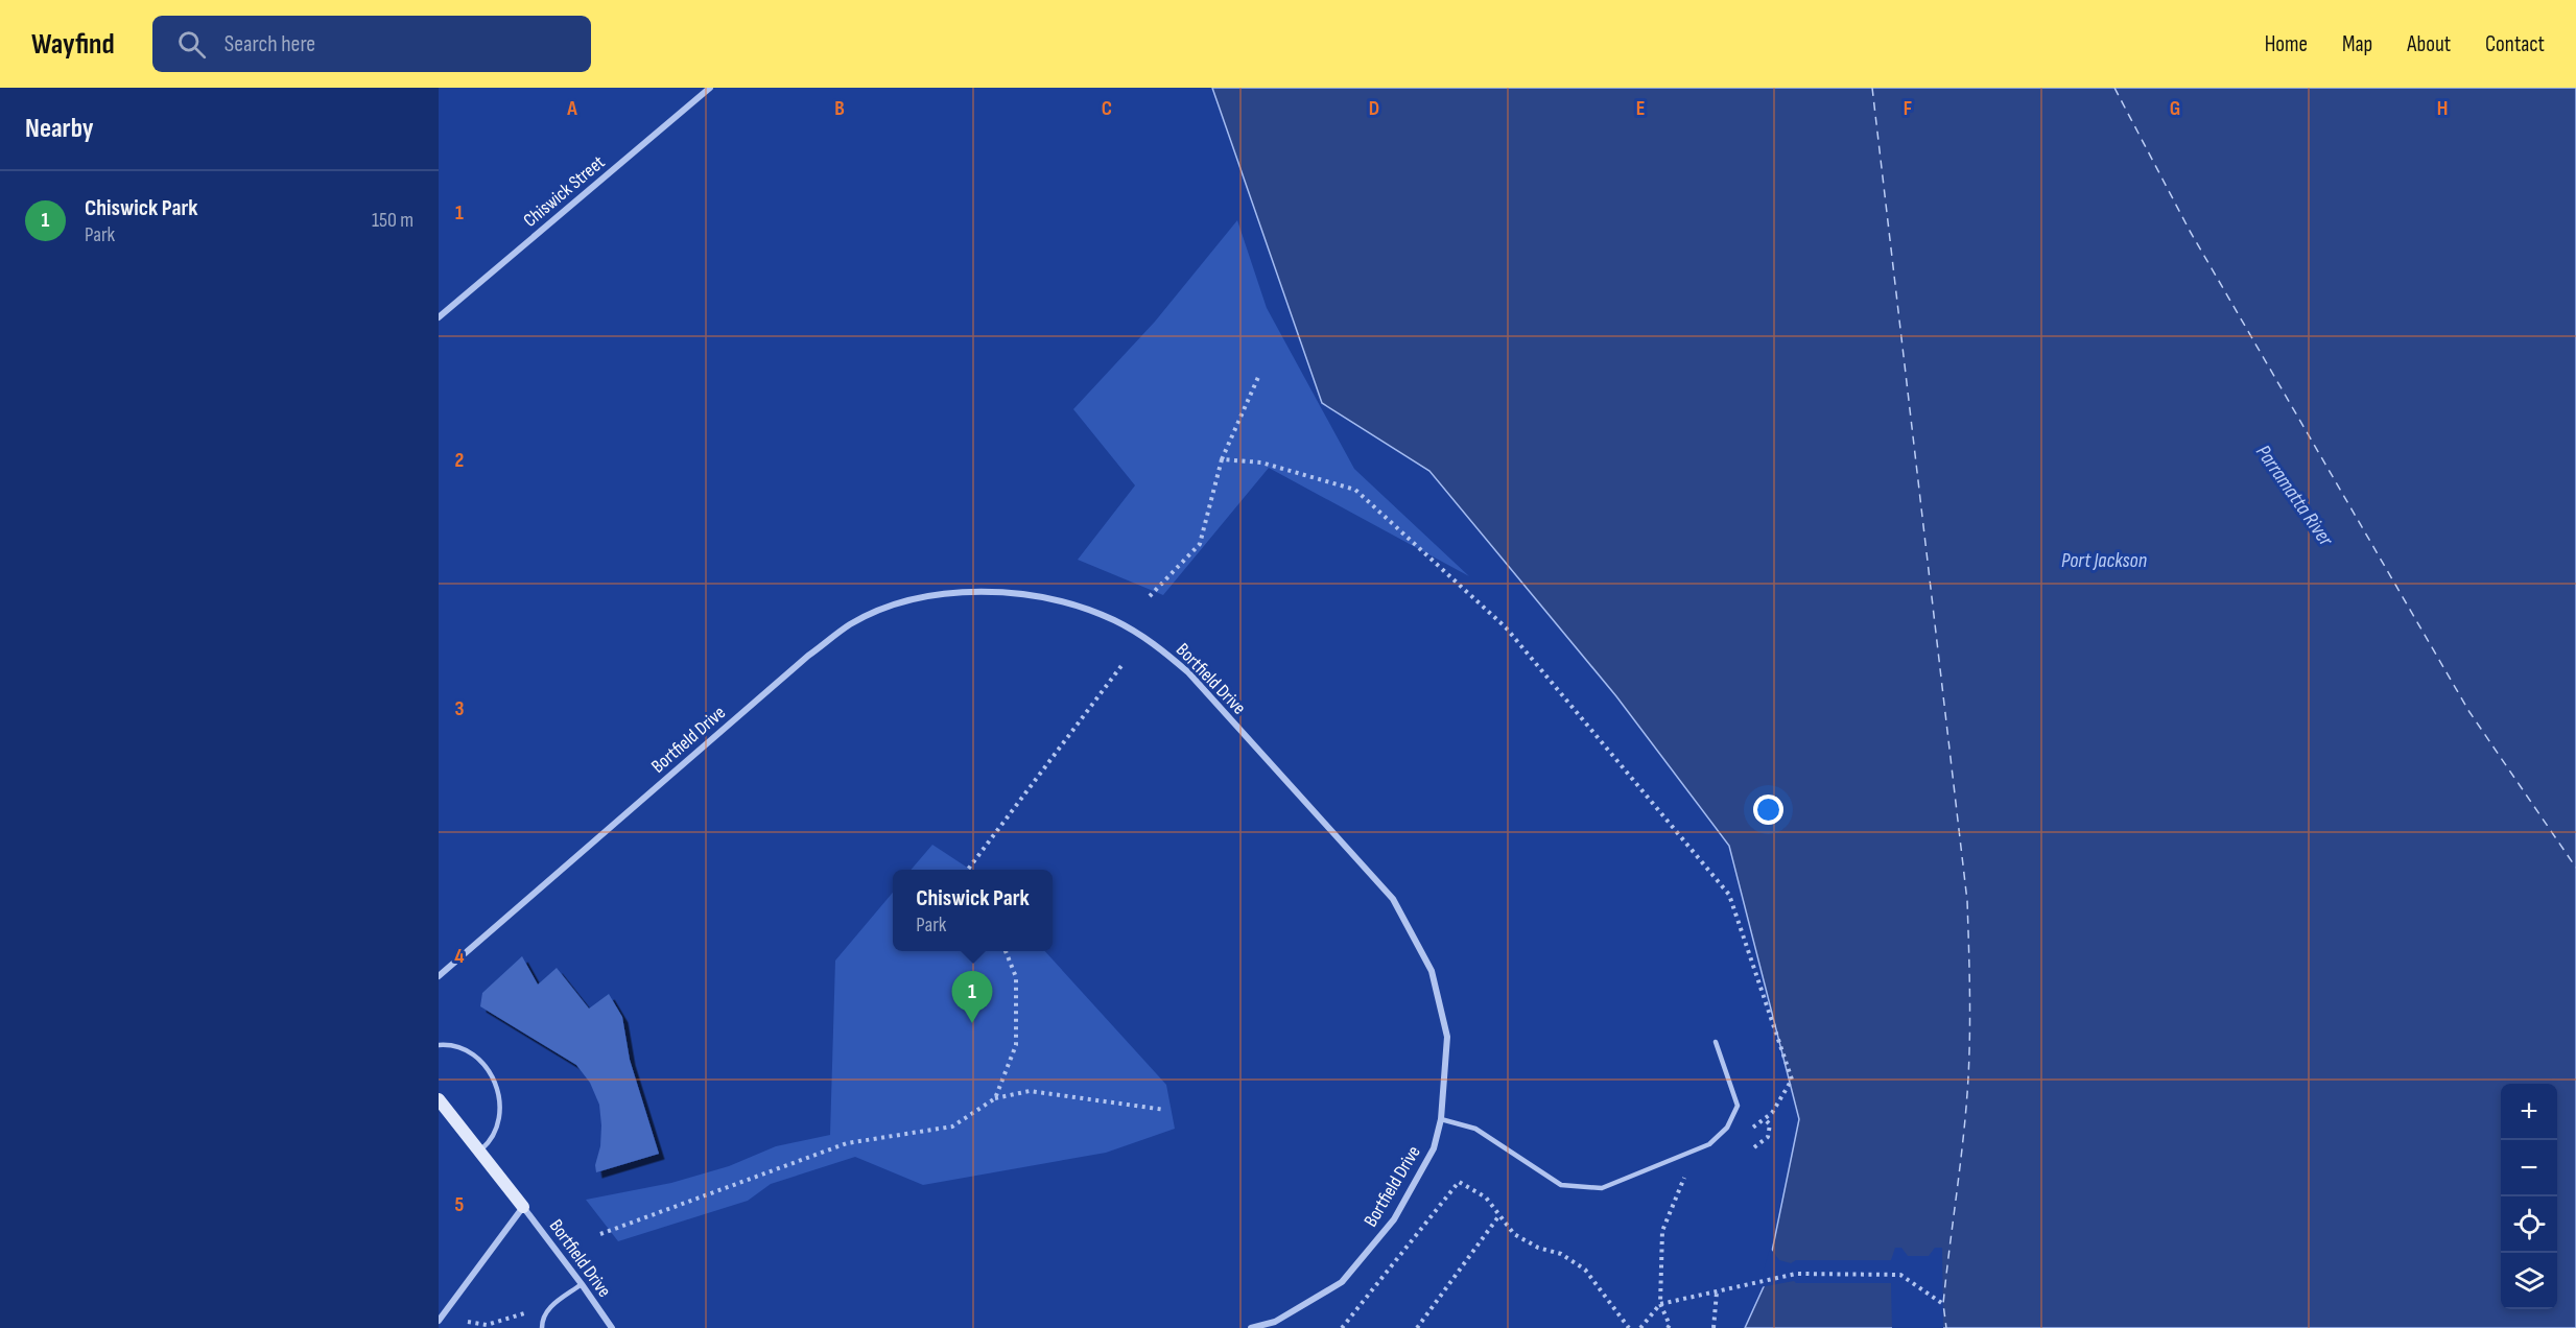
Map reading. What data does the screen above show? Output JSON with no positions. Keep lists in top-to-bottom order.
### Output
{
  "streets": {
    "street": ["Chiswick Street", "Bortfield Drive"]
  },
  "water": ["Parramatta River", "Port Jackson"],
  "page": {
    "header": "Wayfind",
    "search": "Search here",
    "nav": [
      "Home",
      "Map",
      "About",
      "Contact"
    ],
    "heading": "Nearby",
    "list": [
      {
        "mark": "1",
        "name": "Chiswick Park",
        "note": "Park",
        "value": "150 m"
      }
    ],
    "popup": ["Chiswick Park", "Park"],
    "pins": "1",
    "map_buttons": ["+", "−"]
  },
  "grid": {
    "columns": [
      "A",
      "B",
      "C",
      "D",
      "E",
      "F",
      "G",
      "H"
    ],
    "rows": [
      "1",
      "2",
      "3",
      "4",
      "5"
    ]
  }
}
